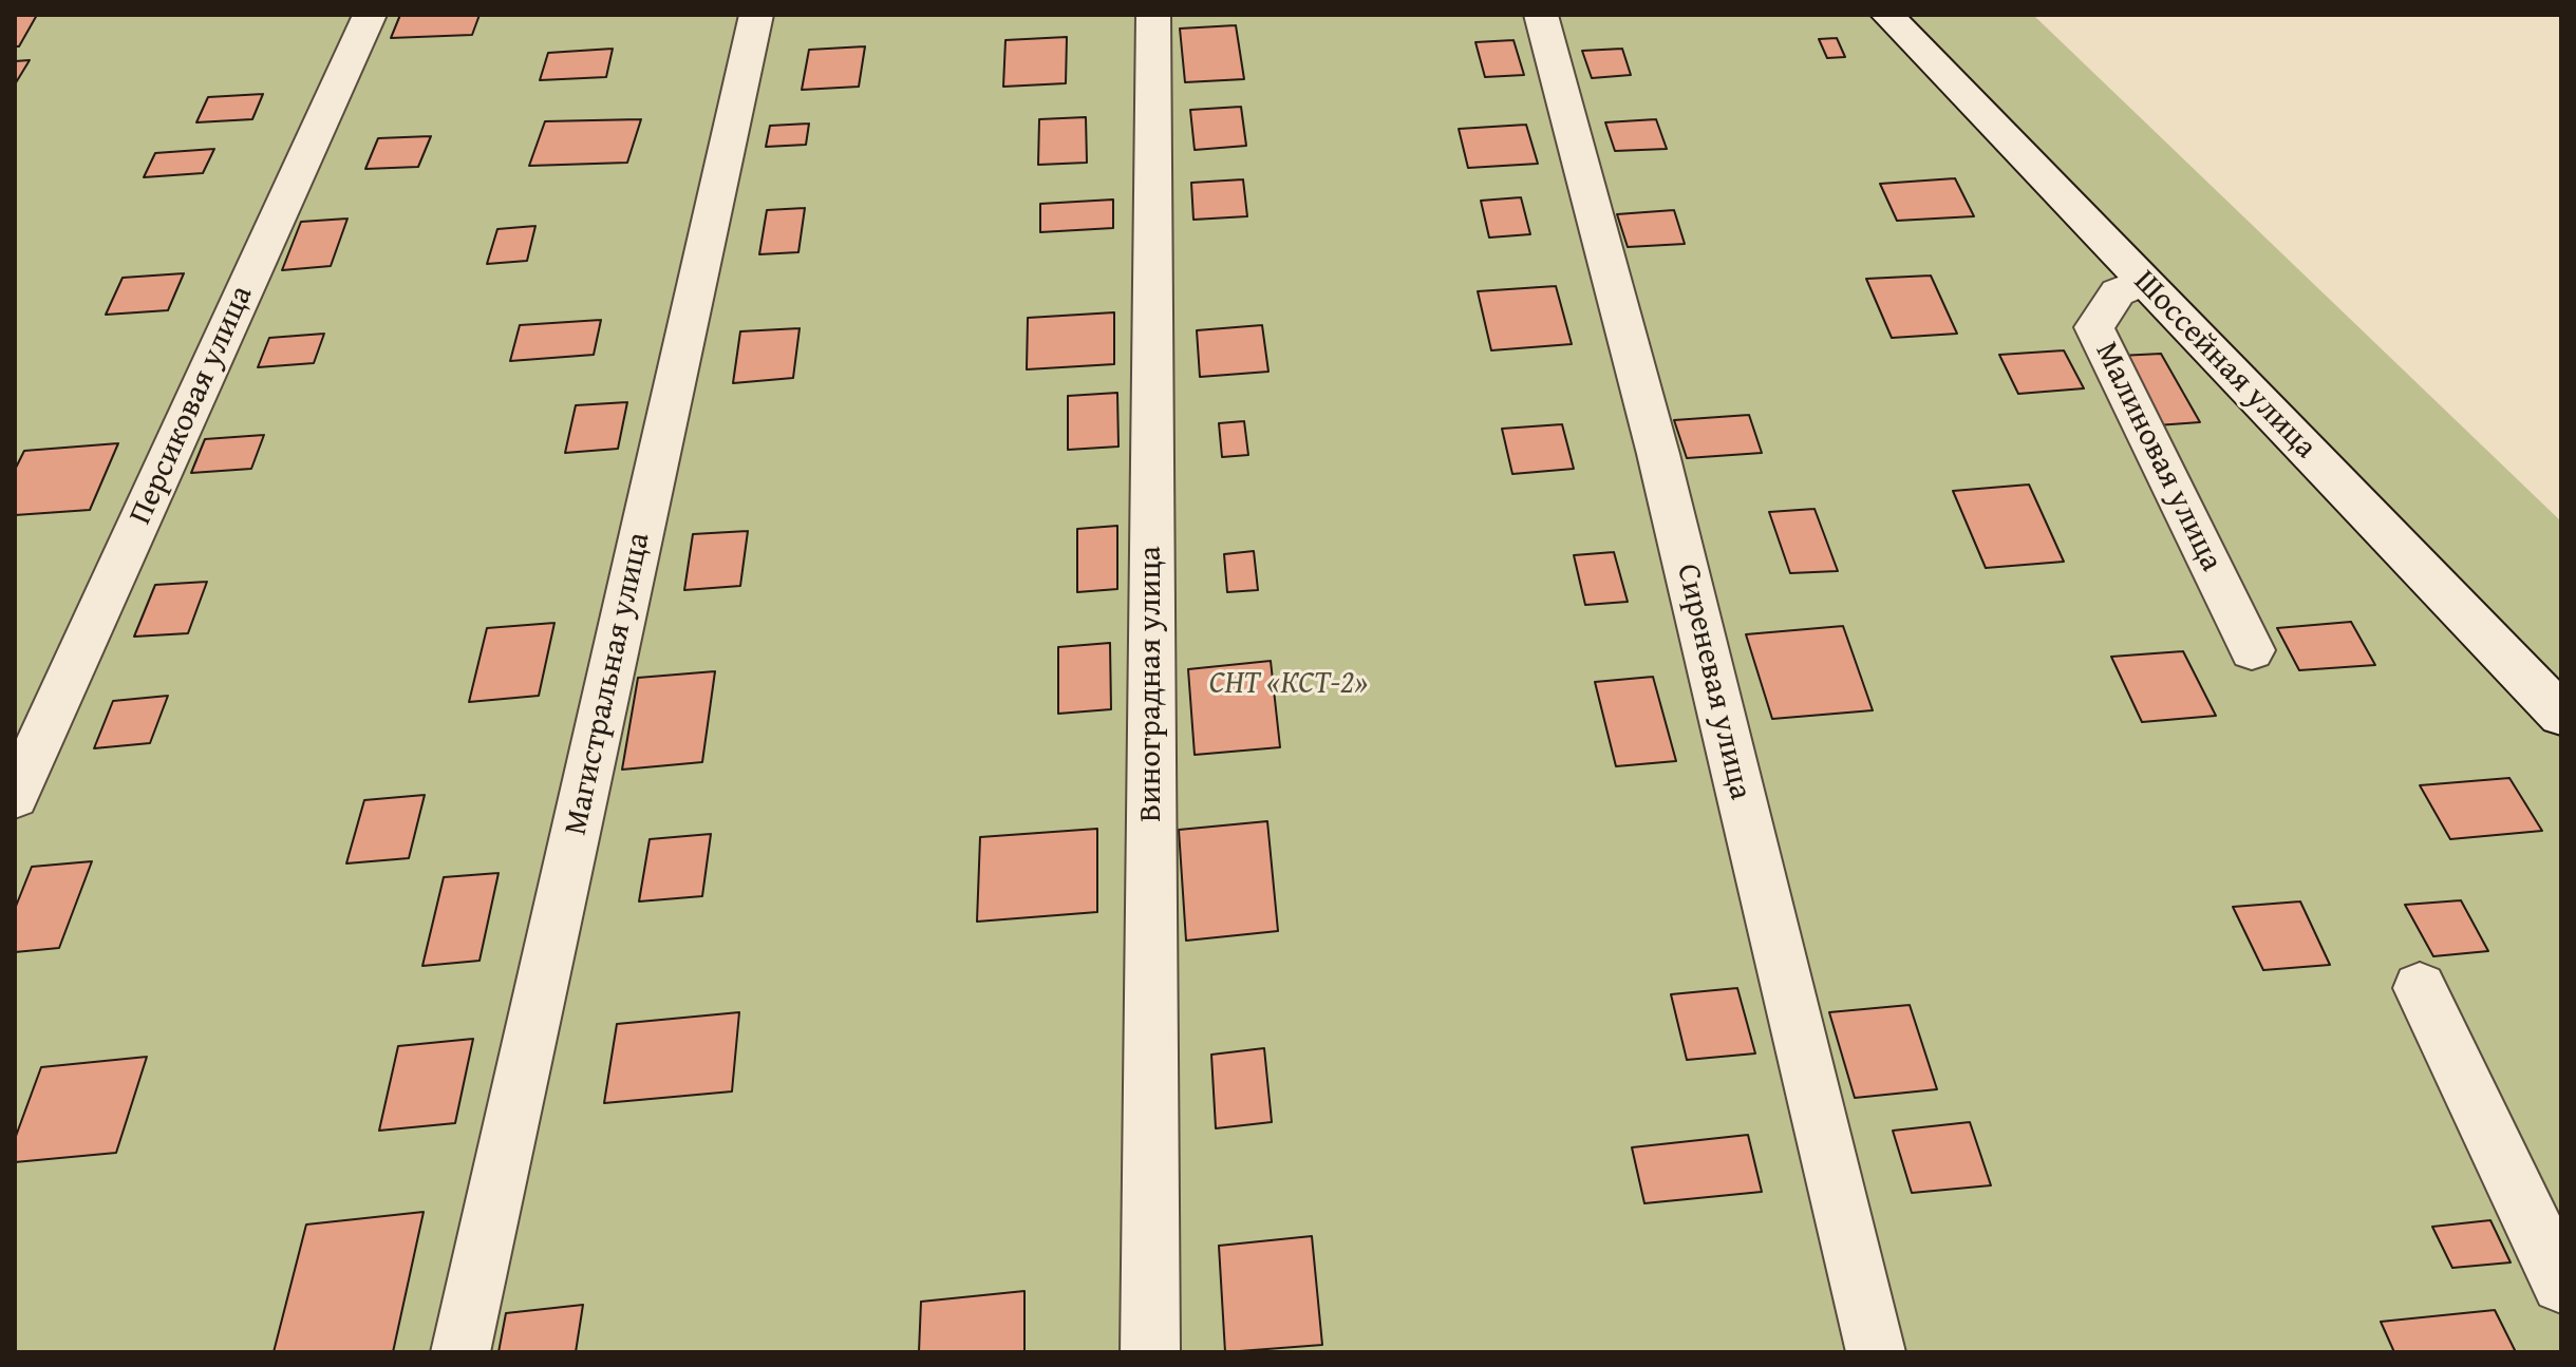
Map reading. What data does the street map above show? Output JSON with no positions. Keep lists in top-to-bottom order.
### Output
{
  "streets": {
    "street": [
      "Шоссейная улица",
      "Персиковая улица",
      "Малиновая улица",
      "Сиреневая улица",
      "Магистральная улица",
      "Виноградная улица"
    ]
  },
  "crossings": [
    ["Шоссейная улица", "Малиновая улица"]
  ],
  "parks": ["СНТ «КСТ-2»"]
}
